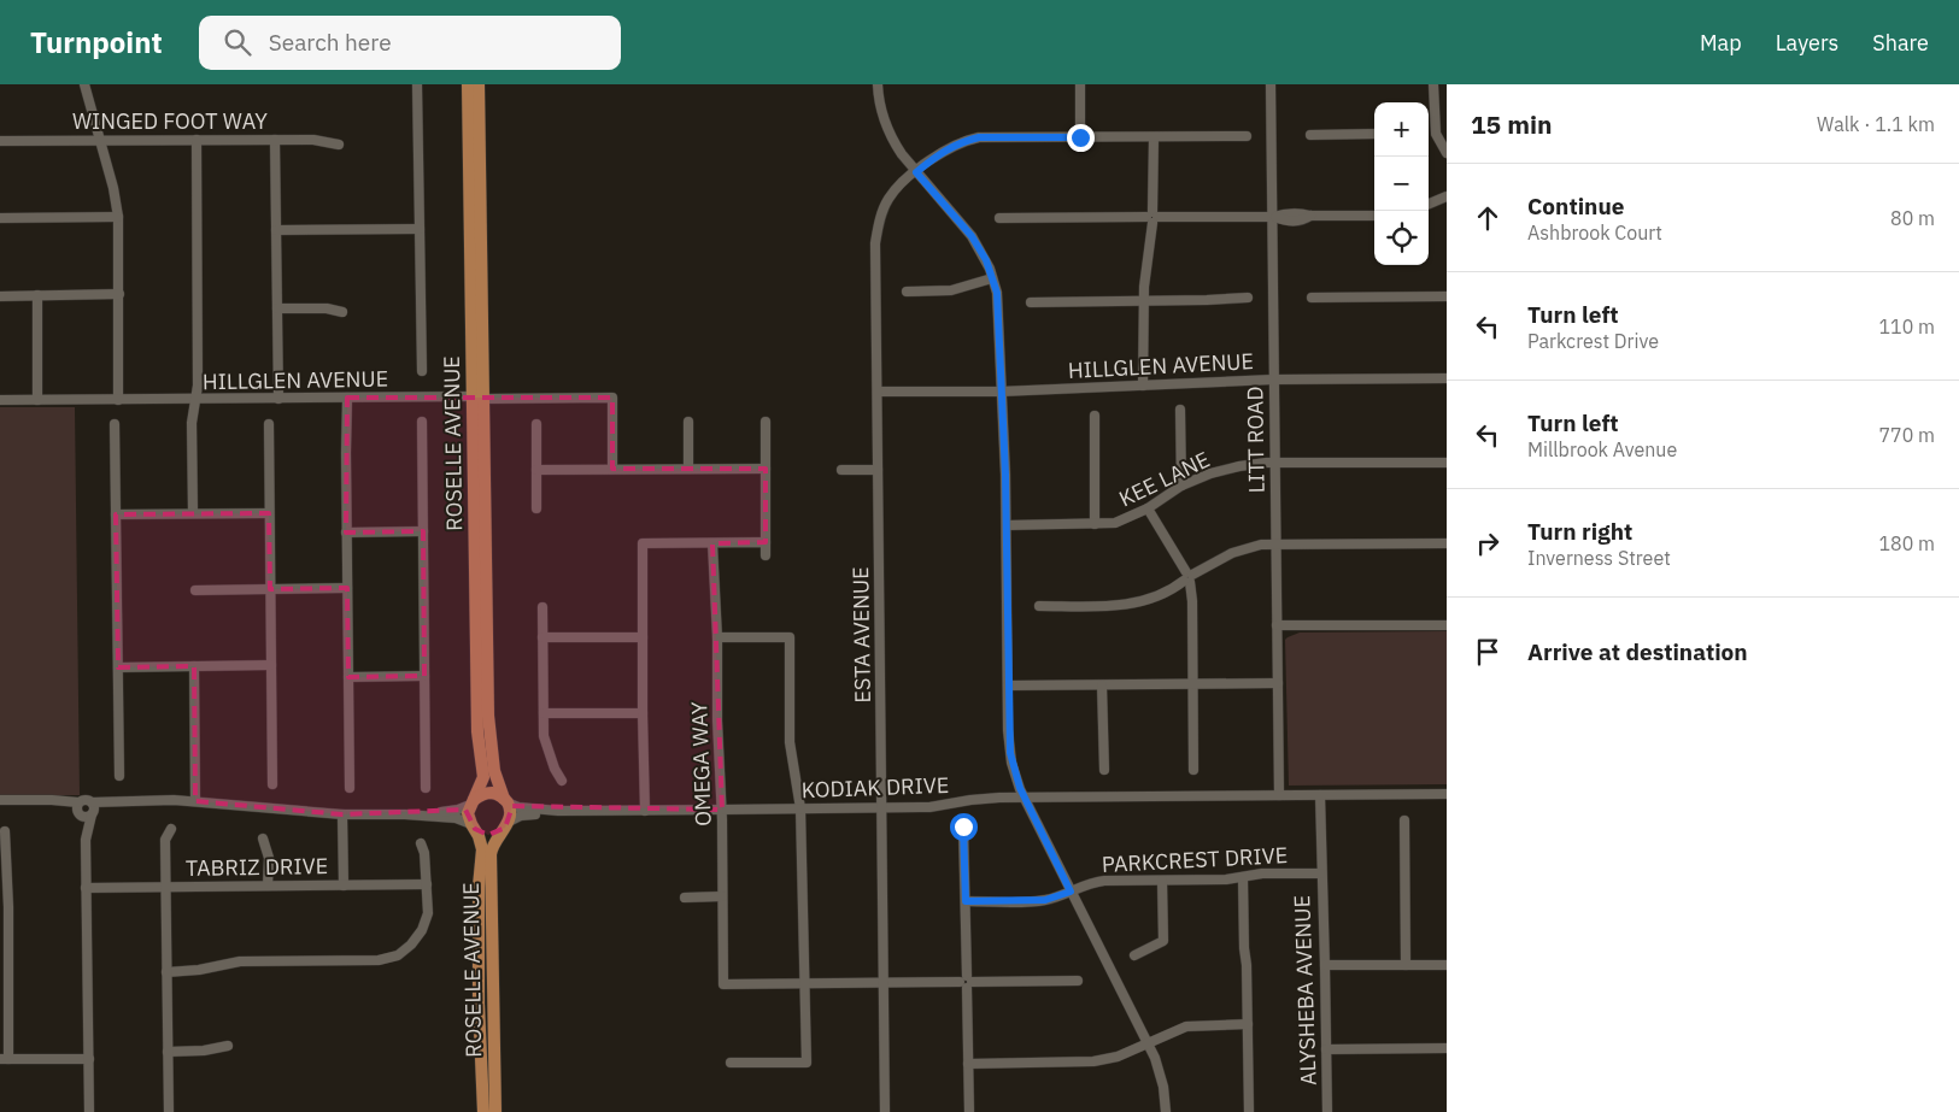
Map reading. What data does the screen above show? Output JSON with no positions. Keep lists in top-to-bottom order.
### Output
{
  "streets": {
    "main road": ["ROSELLE AVENUE"],
    "street": [
      "WINGED FOOT WAY",
      "HILLGLEN AVENUE",
      "LITT ROAD",
      "KEE LANE",
      "ESTA AVENUE",
      "OMEGA WAY",
      "KODIAK DRIVE",
      "PARKCREST DRIVE",
      "TABRIZ DRIVE",
      "ALYSHEBA AVENUE"
    ]
  },
  "crossings": [
    ["HILLGLEN AVENUE", "LITT ROAD"],
    ["HILLGLEN AVENUE", "ROSELLE AVENUE"],
    ["HILLGLEN AVENUE", "ESTA AVENUE"],
    ["LITT ROAD", "KEE LANE"],
    ["LITT ROAD", "KODIAK DRIVE"],
    ["ROSELLE AVENUE", "KODIAK DRIVE"],
    ["ESTA AVENUE", "KODIAK DRIVE"],
    ["OMEGA WAY", "KODIAK DRIVE"],
    ["KODIAK DRIVE", "ALYSHEBA AVENUE"],
    ["PARKCREST DRIVE", "ALYSHEBA AVENUE"]
  ],
  "page": {
    "header": "Turnpoint",
    "search": "Search here",
    "nav": ["Map", "Layers", "Share"],
    "heading": ["15 min", "Walk · 1.1 km"],
    "map_buttons": ["+", "−"],
    "list": [
      ["Continue", "Ashbrook Court", "80 m"],
      ["Turn left", "Parkcrest Drive", "110 m"],
      ["Turn left", "Millbrook Avenue", "770 m"],
      ["Turn right", "Inverness Street", "180 m"],
      "Arrive at destination"
    ]
  }
}
